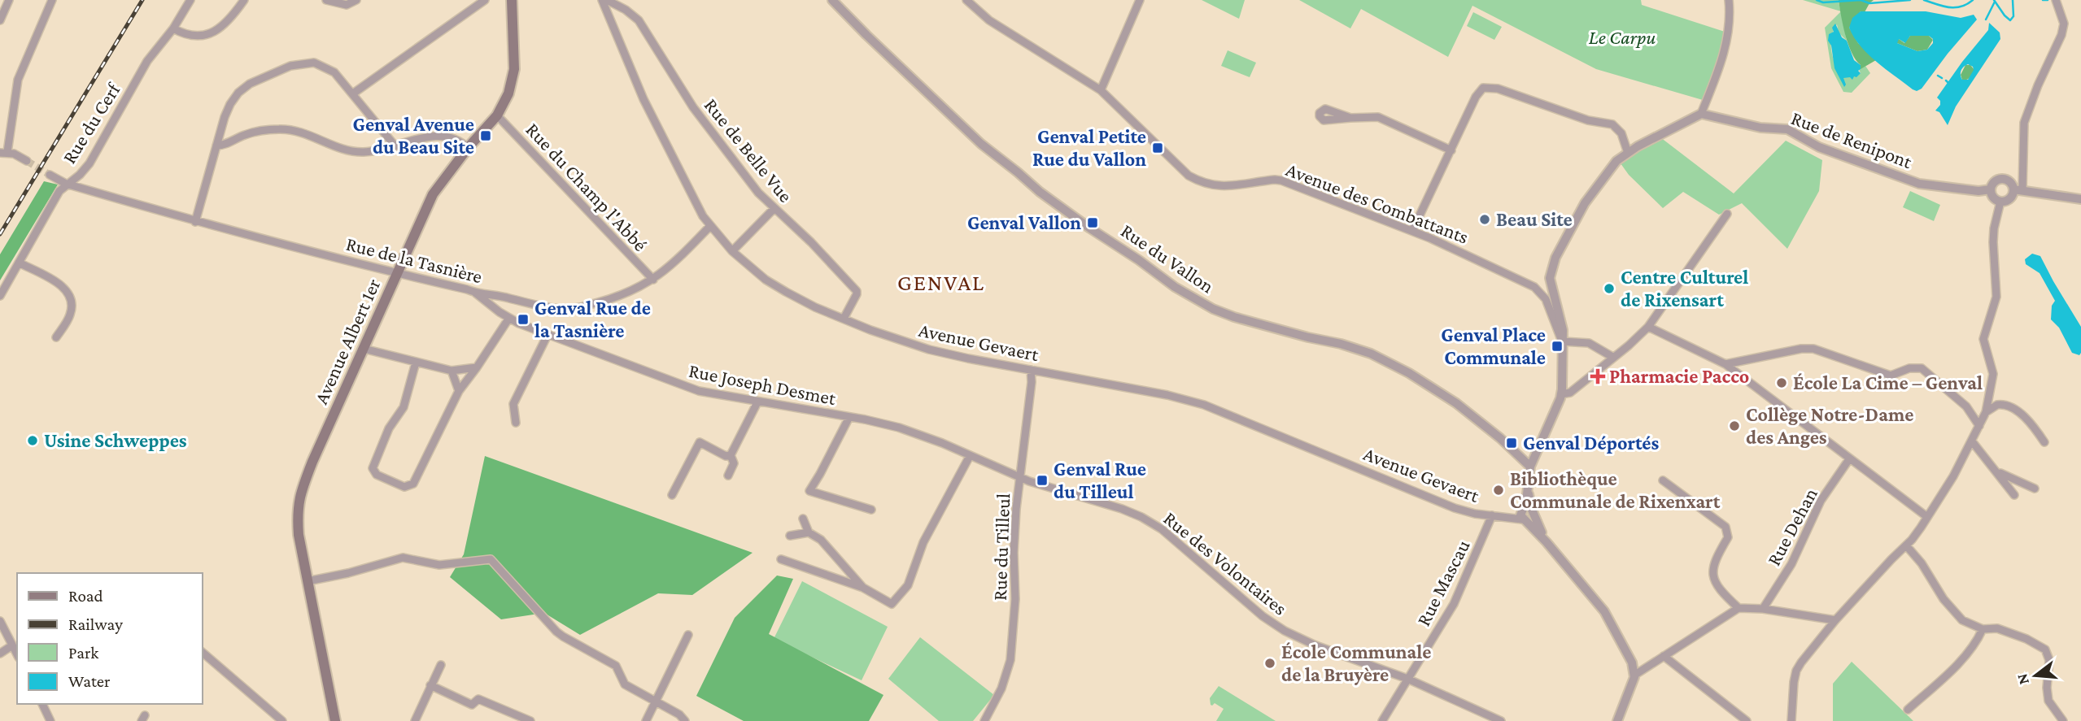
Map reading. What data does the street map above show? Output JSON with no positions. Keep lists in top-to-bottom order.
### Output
{
  "streets": {
    "main road": ["Avenue Albert 1er"],
    "street": [
      "Rue du Cerf",
      "Rue de Renipont",
      "Rue de Belle Vue",
      "Rue du Champ l'Abbé",
      "Avenue des Combattants",
      "Rue du Vallon",
      "Rue de la Tasnière",
      "Avenue Gevaert",
      "Rue Joseph Desmet",
      "Rue Dehan",
      "Rue du Tilleul",
      "Rue des Volontaires",
      "Rue Mascau"
    ]
  },
  "crossings": [
    ["Rue du Cerf", "Rue de la Tasnière"],
    ["Rue de Belle Vue", "Avenue Gevaert"],
    ["Rue du Champ l'Abbé", "Rue de la Tasnière"],
    ["Rue du Champ l'Abbé", "Avenue Albert 1er"],
    ["Rue de la Tasnière", "Avenue Albert 1er"],
    ["Rue de la Tasnière", "Avenue Gevaert"],
    ["Rue de la Tasnière", "Rue Joseph Desmet"],
    ["Avenue Gevaert", "Rue du Tilleul"],
    ["Avenue Gevaert", "Rue Mascau"],
    ["Rue Joseph Desmet", "Rue du Tilleul"],
    ["Rue Joseph Desmet", "Rue des Volontaires"],
    ["Rue du Tilleul", "Rue des Volontaires"],
    ["Rue des Volontaires", "Rue Mascau"]
  ],
  "districts": ["GENVAL"],
  "parks": ["Le Carpu"],
  "places": {
    "transit": [
      "Genval Avenue du Beau Site",
      "Genval Petite Rue du Vallon",
      "Genval Vallon",
      "Genval Rue de la Tasnière",
      "Genval Place Communale",
      "Genval Déportés",
      "Genval Rue du Tilleul"
    ],
    "other": [
      "Beau Site",
      "Centre Culturel de Rixensart",
      "École La Cime – Genval",
      "Collège Notre-Dame des Anges",
      "Usine Schweppes",
      "Bibliothèque Communale de Rixenxart",
      "École Communale de la Bruyère"
    ],
    "health": ["Pharmacie Pacco"]
  },
  "legend": [
    "Road",
    "Railway",
    "Park",
    "Water"
  ],
  "north": "left"
}
